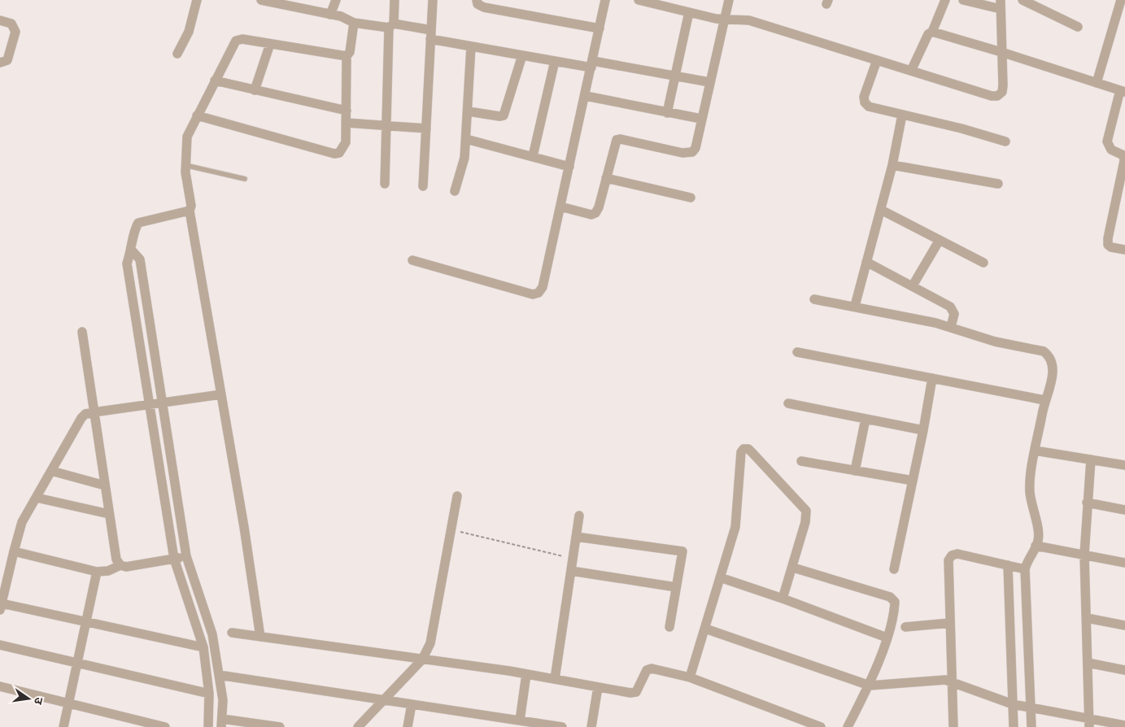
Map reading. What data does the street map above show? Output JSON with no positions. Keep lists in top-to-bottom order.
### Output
{
  "north": "right"
}
